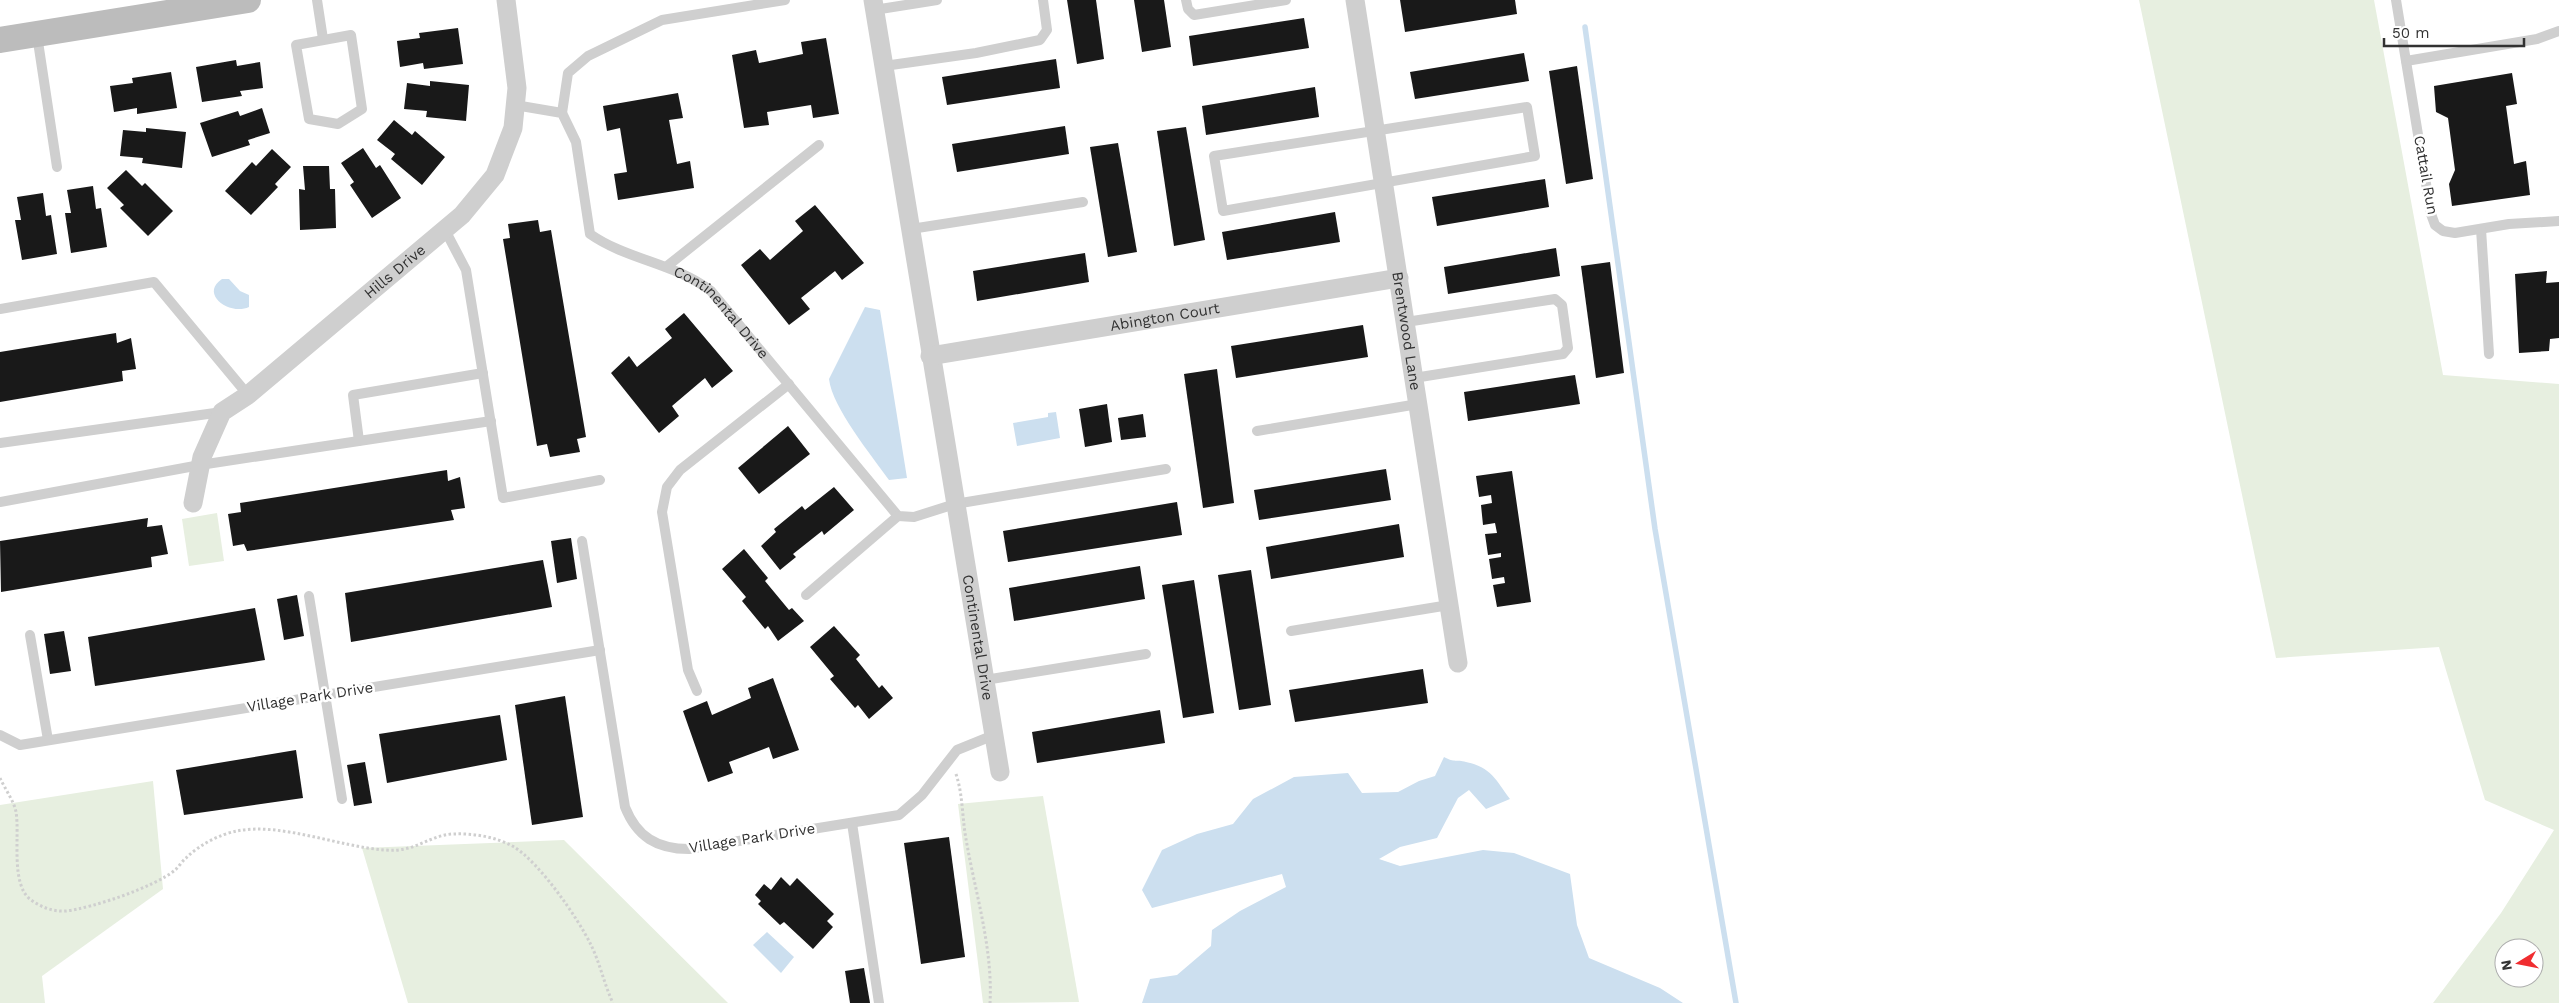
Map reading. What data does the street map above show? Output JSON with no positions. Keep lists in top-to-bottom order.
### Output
{
  "streets": {
    "street": [
      "Hills Drive",
      "Continental Drive",
      "Abington Court",
      "Brentwood Lane"
    ],
    "lane": ["Cattail Run", "Village Park Drive"]
  },
  "crossings": [
    ["Continental Drive", "Abington Court"],
    ["Continental Drive", "Village Park Drive"],
    ["Abington Court", "Brentwood Lane"]
  ],
  "scale_bar": "50 m",
  "north": "left"
}
